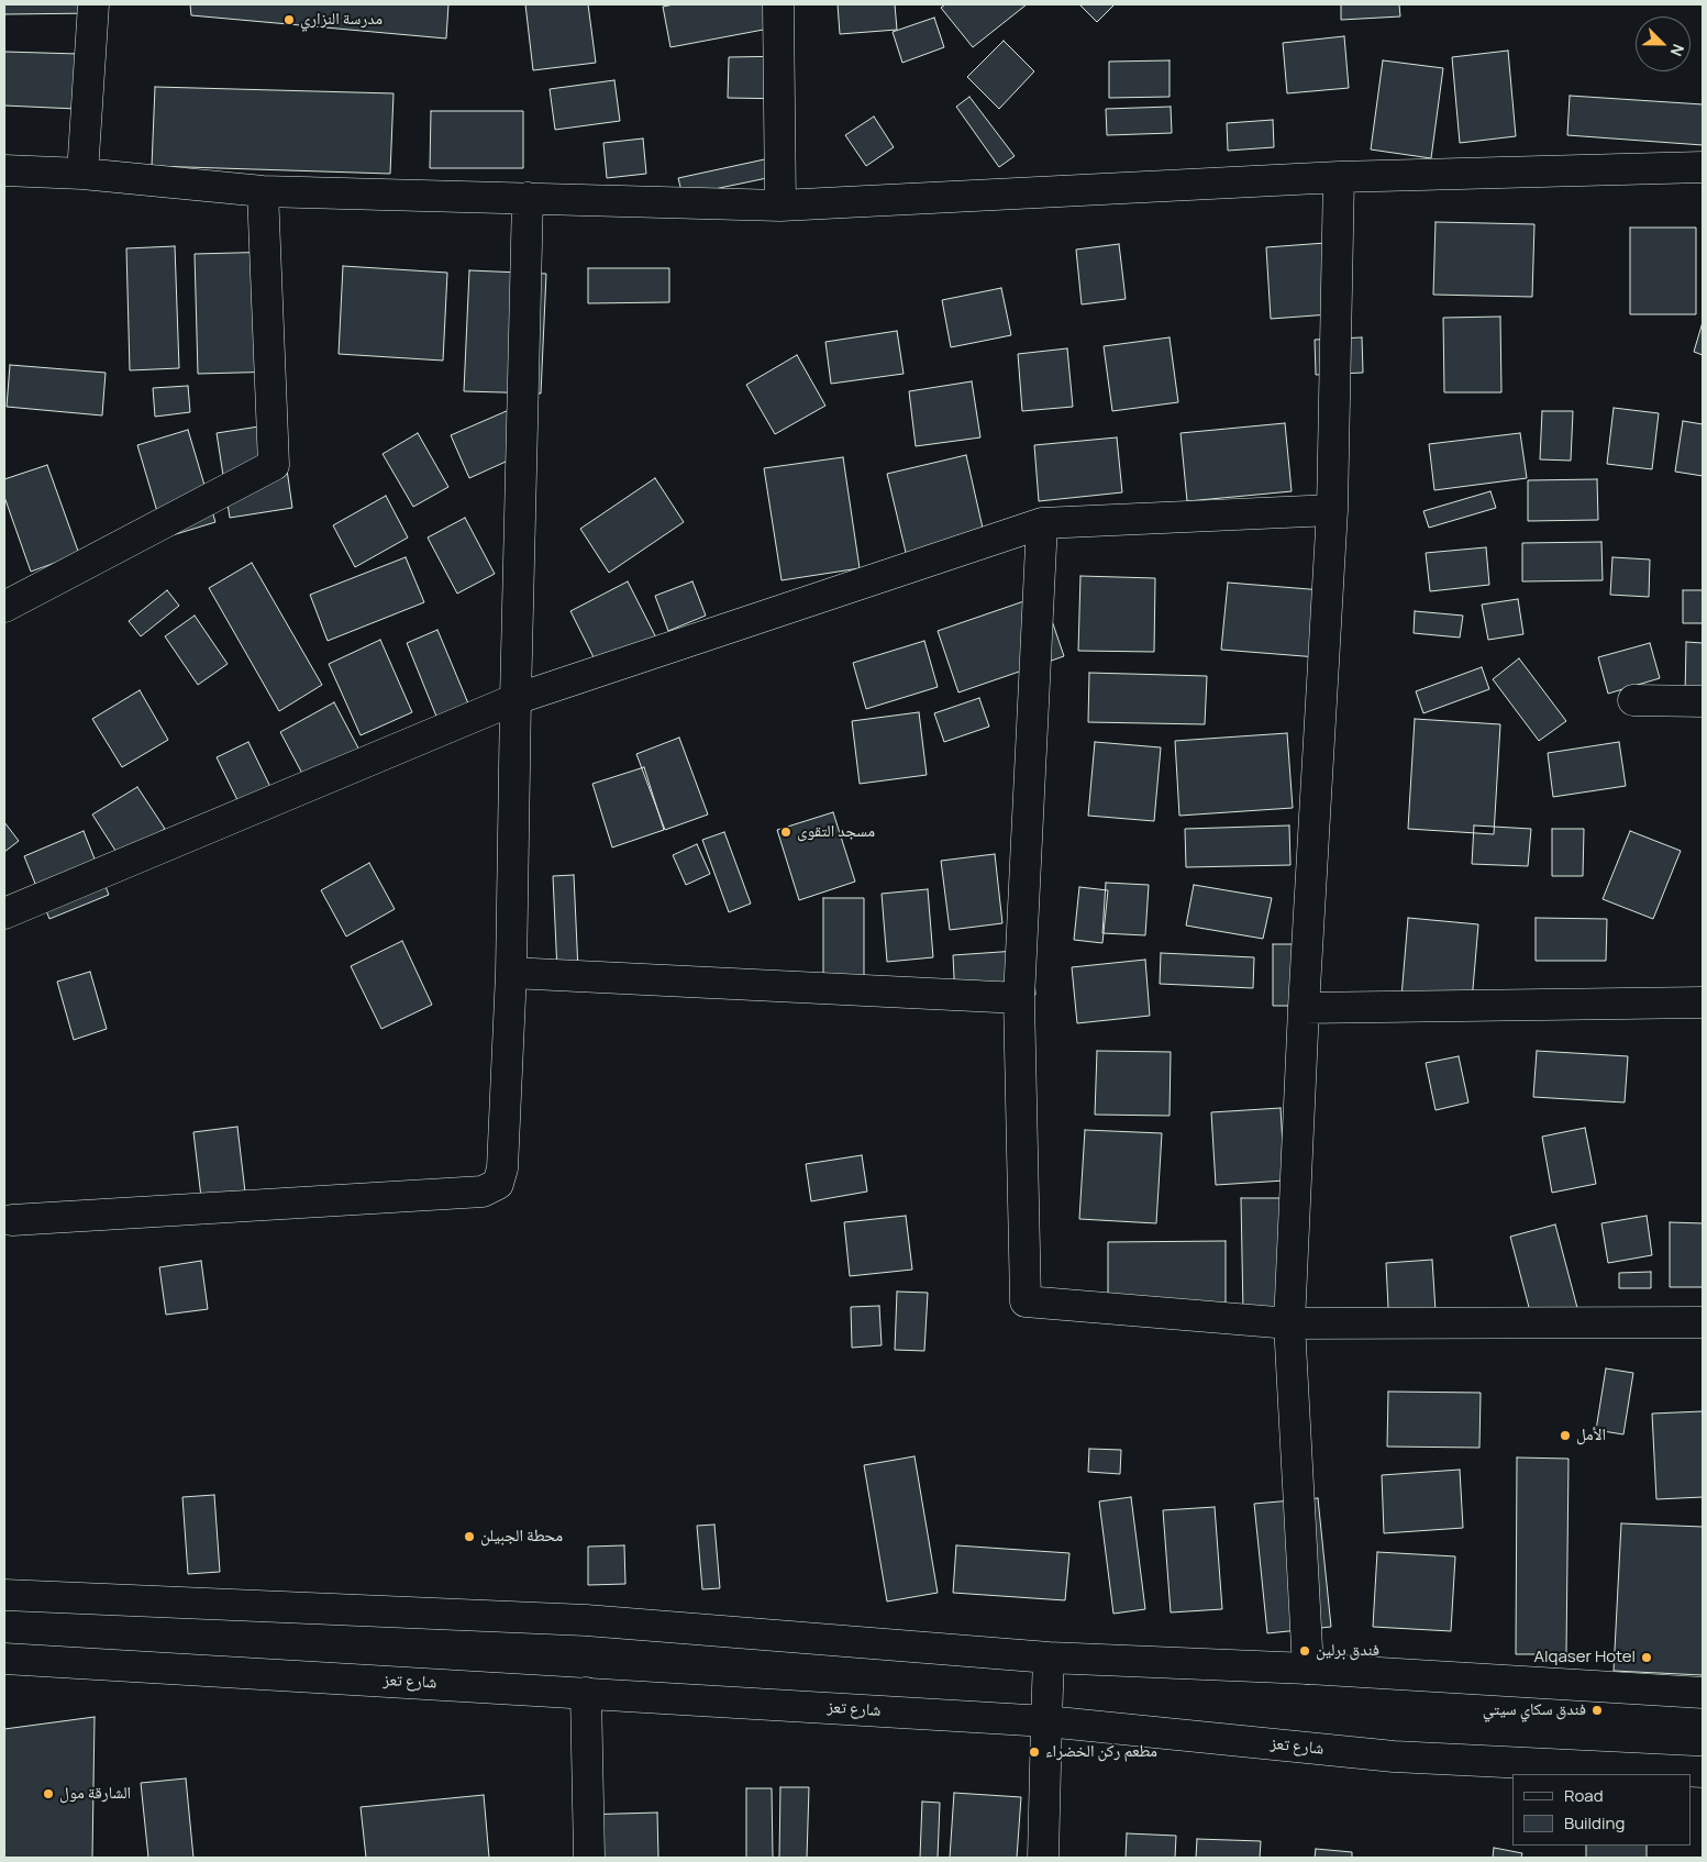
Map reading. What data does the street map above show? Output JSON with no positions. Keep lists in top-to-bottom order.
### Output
{
  "streets": {
    "main road": ["شارع تعز"]
  },
  "places": [
    "مدرسة النزاري",
    "مسجد التقوى",
    "الأمل",
    "محطة الجبيلن",
    "فندق برلين",
    "Alqaser Hotel",
    "فندق سكاي سيتي",
    "مطعم ركن الخضراء",
    "الشارقة مول"
  ],
  "legend": ["Road", "Building"],
  "north": "bottom right"
}
